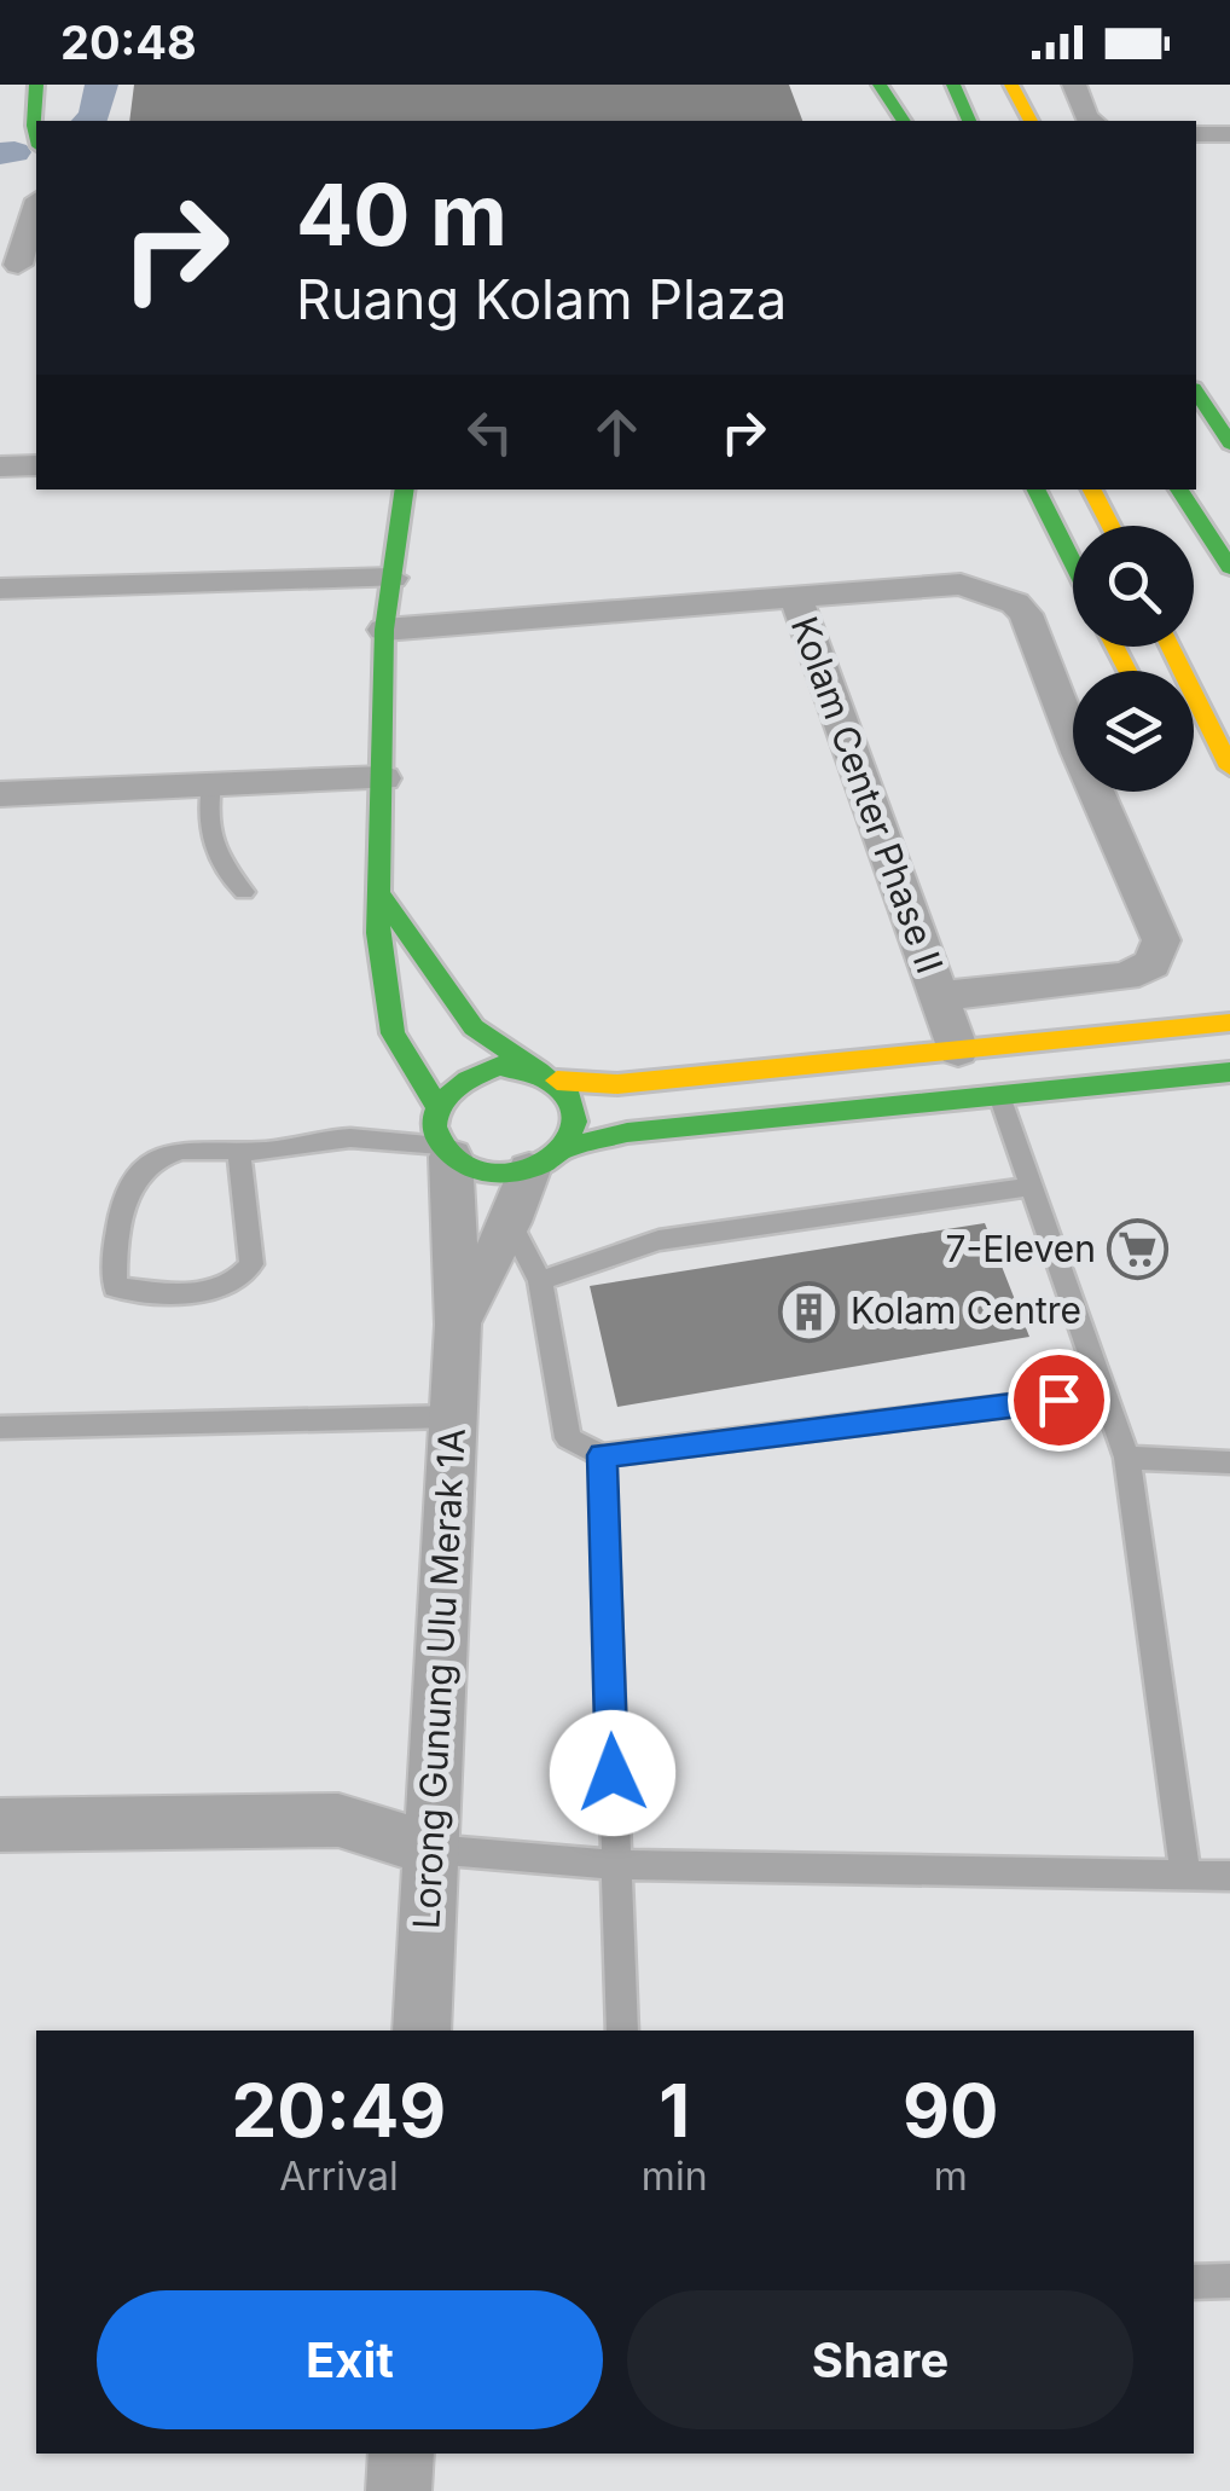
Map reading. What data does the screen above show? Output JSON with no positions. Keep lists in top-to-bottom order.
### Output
{
  "streets": {
    "street": ["Kolam Center Phase II", "Lorong Gunung Ulu Merak 1A"]
  },
  "places": {
    "supermarket": ["7-Eleven"],
    "building": ["Kolam Centre"]
  },
  "page": {
    "status": "20:48",
    "turn": ["40 m", "Ruang Kolam Plaza"],
    "eta": [
      "20:49",
      "Arrival",
      "1",
      "min",
      "90",
      "m"
    ],
    "buttons": ["Exit", "Share"]
  }
}
